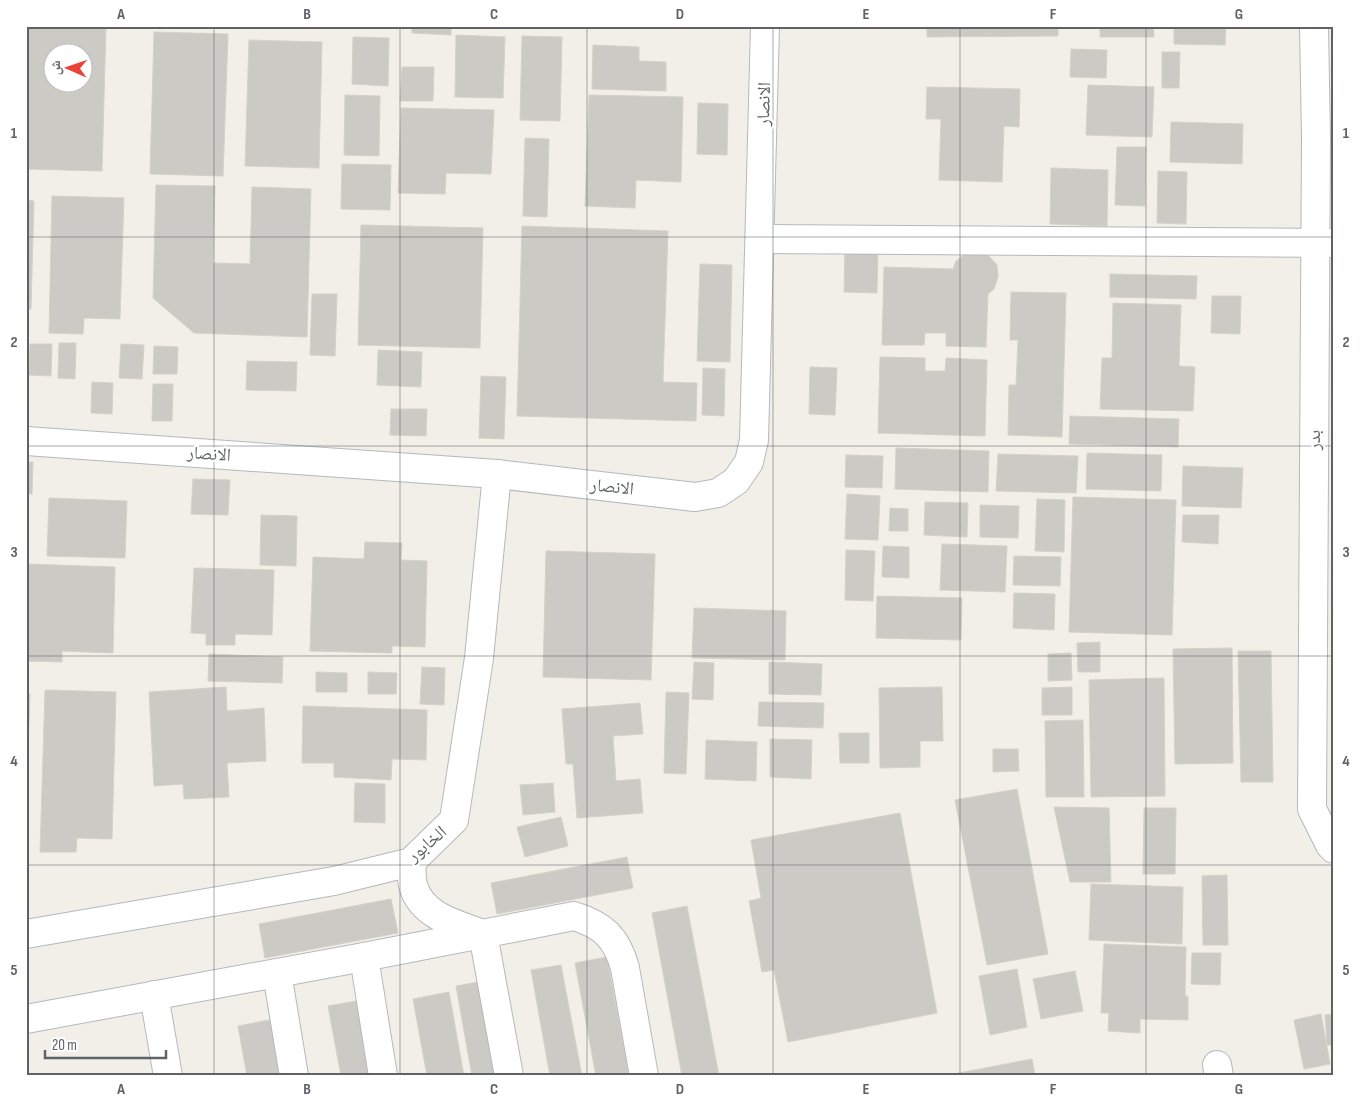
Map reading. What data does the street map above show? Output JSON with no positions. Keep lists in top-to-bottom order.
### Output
{
  "streets": {
    "street": ["الانصار", "بدر", "الخابور"]
  },
  "crossings": [
    ["الانصار", "الخابور"]
  ],
  "scale_bar": "20 m",
  "north": "left",
  "grid": {
    "columns": [
      "A",
      "B",
      "C",
      "D",
      "E",
      "F",
      "G"
    ],
    "rows": [
      "1",
      "2",
      "3",
      "4",
      "5"
    ]
  }
}
